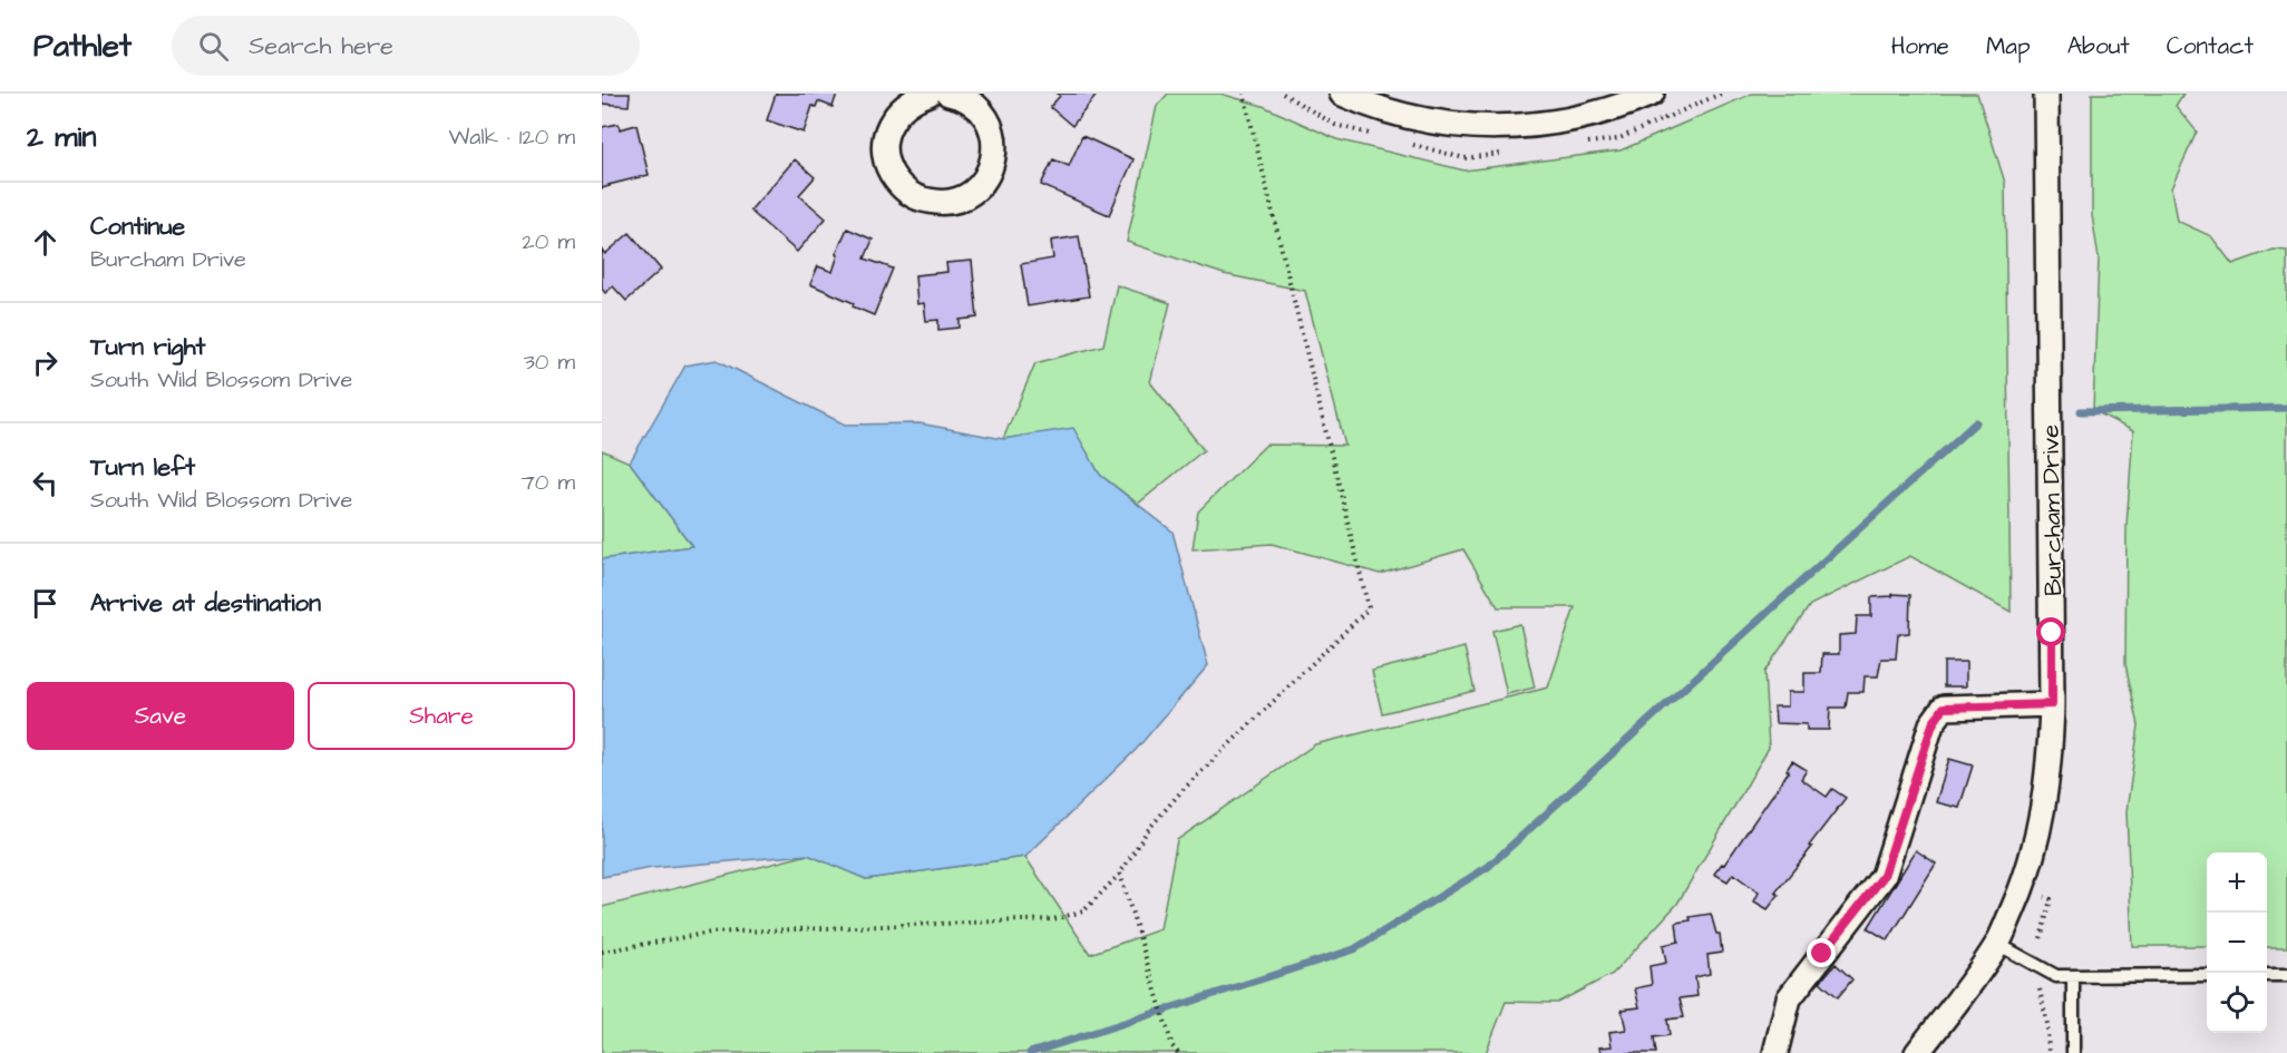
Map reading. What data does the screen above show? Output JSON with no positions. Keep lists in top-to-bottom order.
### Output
{
  "streets": {
    "street": ["Burcham Drive"]
  },
  "page": {
    "header": "Pathlet",
    "search": "Search here",
    "nav": [
      "Home",
      "Map",
      "About",
      "Contact"
    ],
    "heading": ["2 min", "Walk · 120 m"],
    "list": [
      ["Continue", "Burcham Drive", "20 m"],
      ["Turn right", "South Wild Blossom Drive", "30 m"],
      ["Turn left", "South Wild Blossom Drive", "70 m"],
      "Arrive at destination"
    ],
    "buttons": ["Save", "Share"],
    "map_buttons": ["+", "−"]
  }
}
